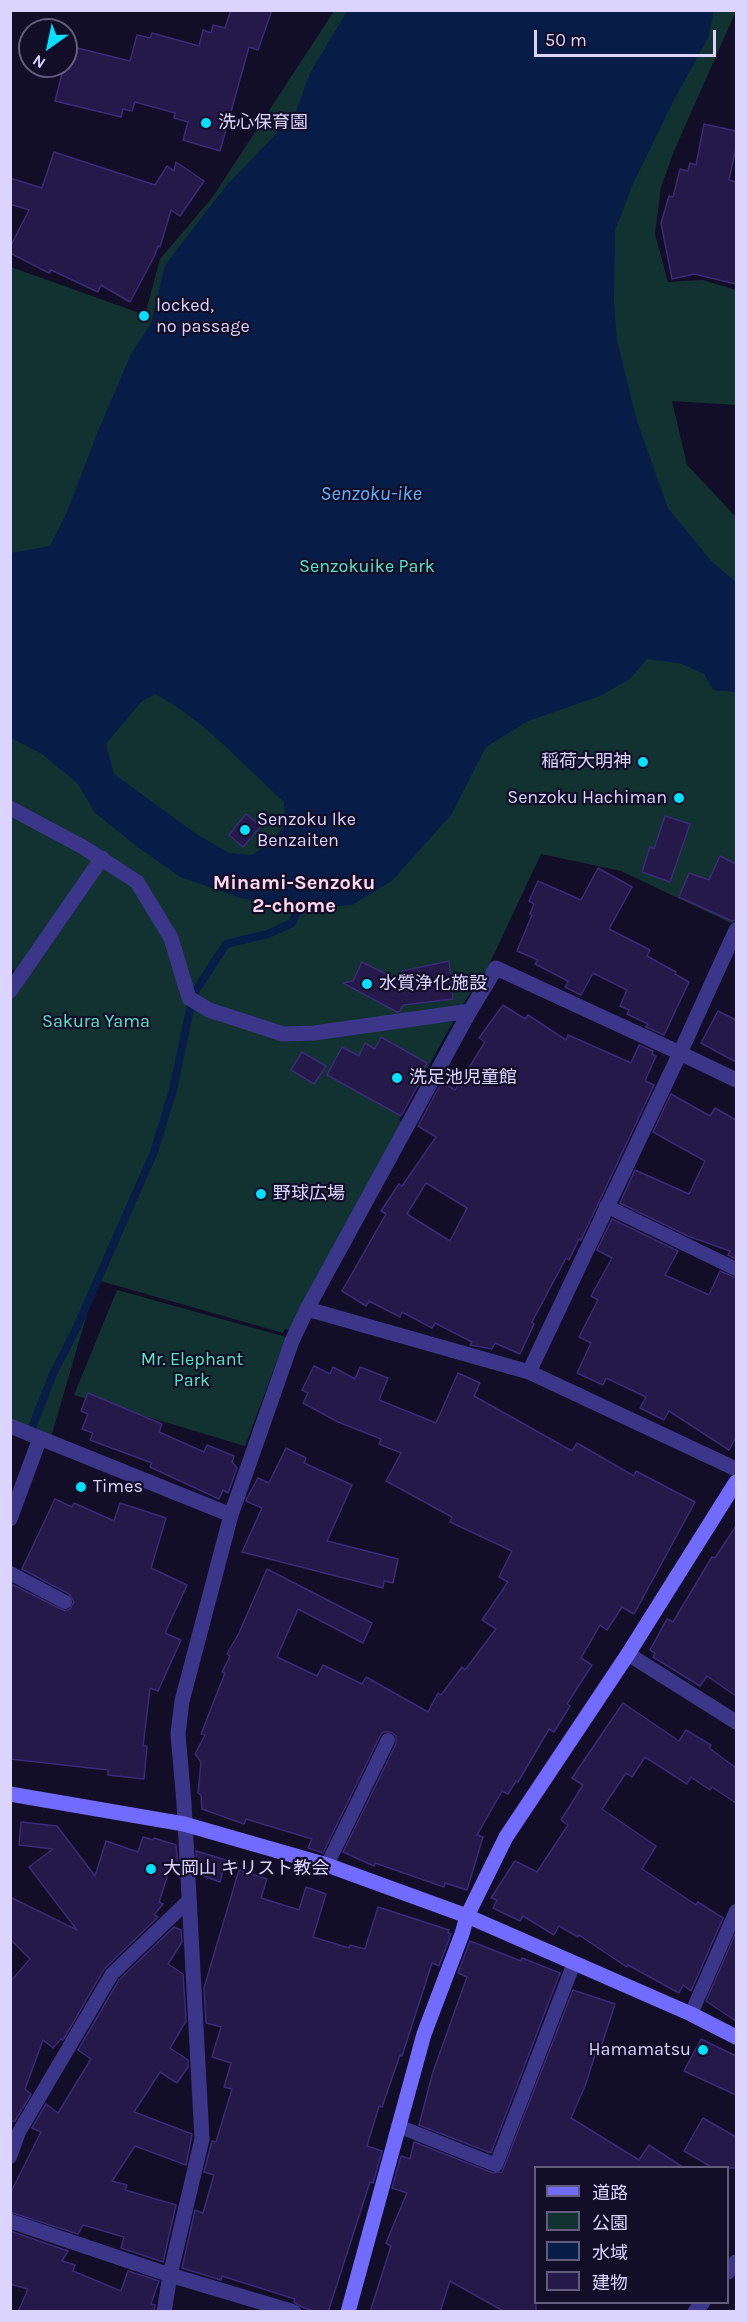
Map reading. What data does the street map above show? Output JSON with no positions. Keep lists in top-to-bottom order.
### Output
{
  "districts": ["Minami-Senzoku 2-chome"],
  "water": ["Senzoku-ike"],
  "parks": ["Senzokuike Park", "Sakura Yama", "Mr. Elephant Park"],
  "places": [
    "洗心保育園",
    "locked, no passage",
    "稲荷大明神",
    "Senzoku Hachiman",
    "Senzoku Ike Benzaiten",
    "水質浄化施設",
    "洗足池児童館",
    "野球広場",
    "Times",
    "大岡山 キリスト教会",
    "Hamamatsu"
  ],
  "legend": [
    "道路",
    "公園",
    "水域",
    "建物"
  ],
  "scale_bar": "50 m",
  "north": "bottom left"
}
